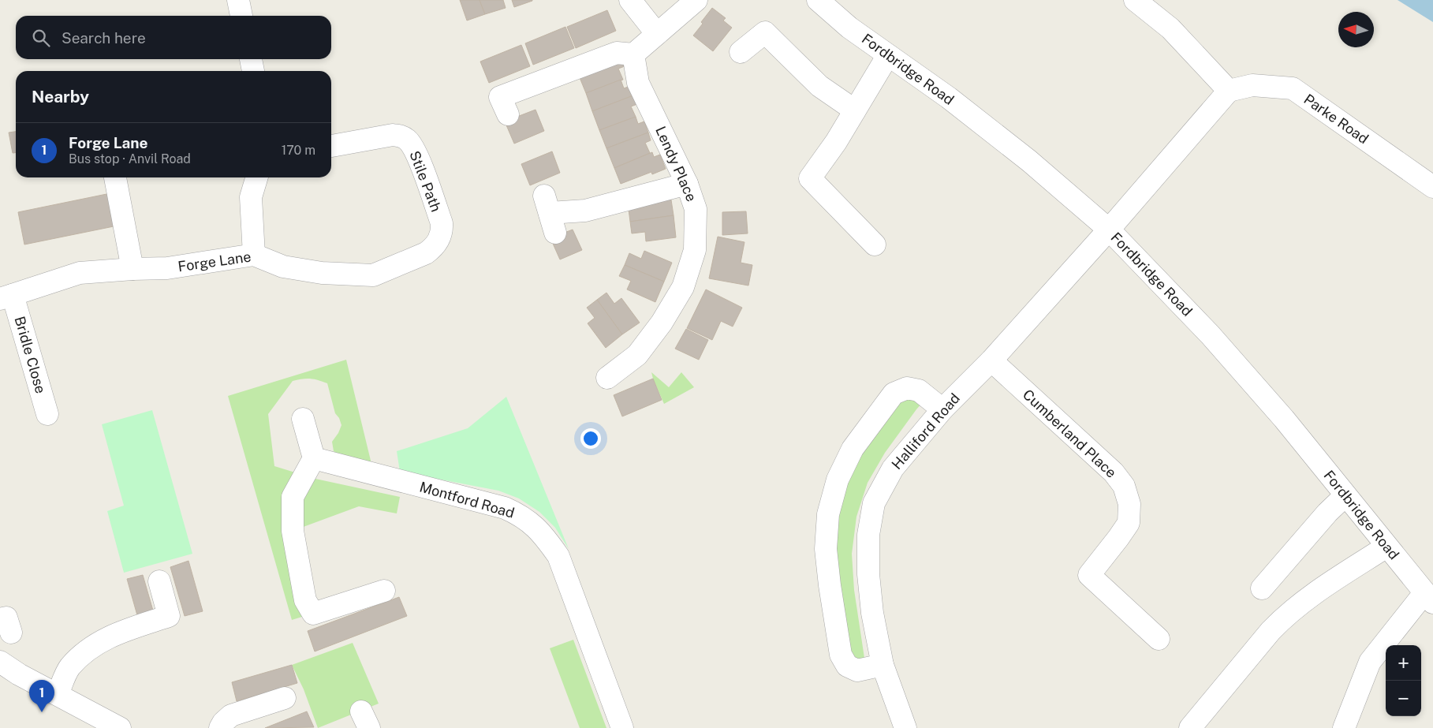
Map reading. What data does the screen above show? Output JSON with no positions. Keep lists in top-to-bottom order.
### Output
{
  "streets": {
    "street": [
      "Fordbridge Road",
      "Parke Road",
      "Lendy Place",
      "Stile Path",
      "Forge Lane",
      "Bridle Close",
      "Halliford Road",
      "Cumberland Place",
      "Montford Road"
    ]
  },
  "crossings": [
    ["Fordbridge Road", "Halliford Road"],
    ["Stile Path", "Forge Lane"],
    ["Forge Lane", "Bridle Close"],
    ["Halliford Road", "Cumberland Place"]
  ],
  "north": "left",
  "page": {
    "search": "Search here",
    "heading": "Nearby",
    "list": [
      {
        "mark": "1",
        "name": "Forge Lane",
        "note": "Bus stop · Anvil Road",
        "value": "170 m"
      }
    ],
    "map_buttons": ["+", "−"],
    "pins": "1"
  }
}
